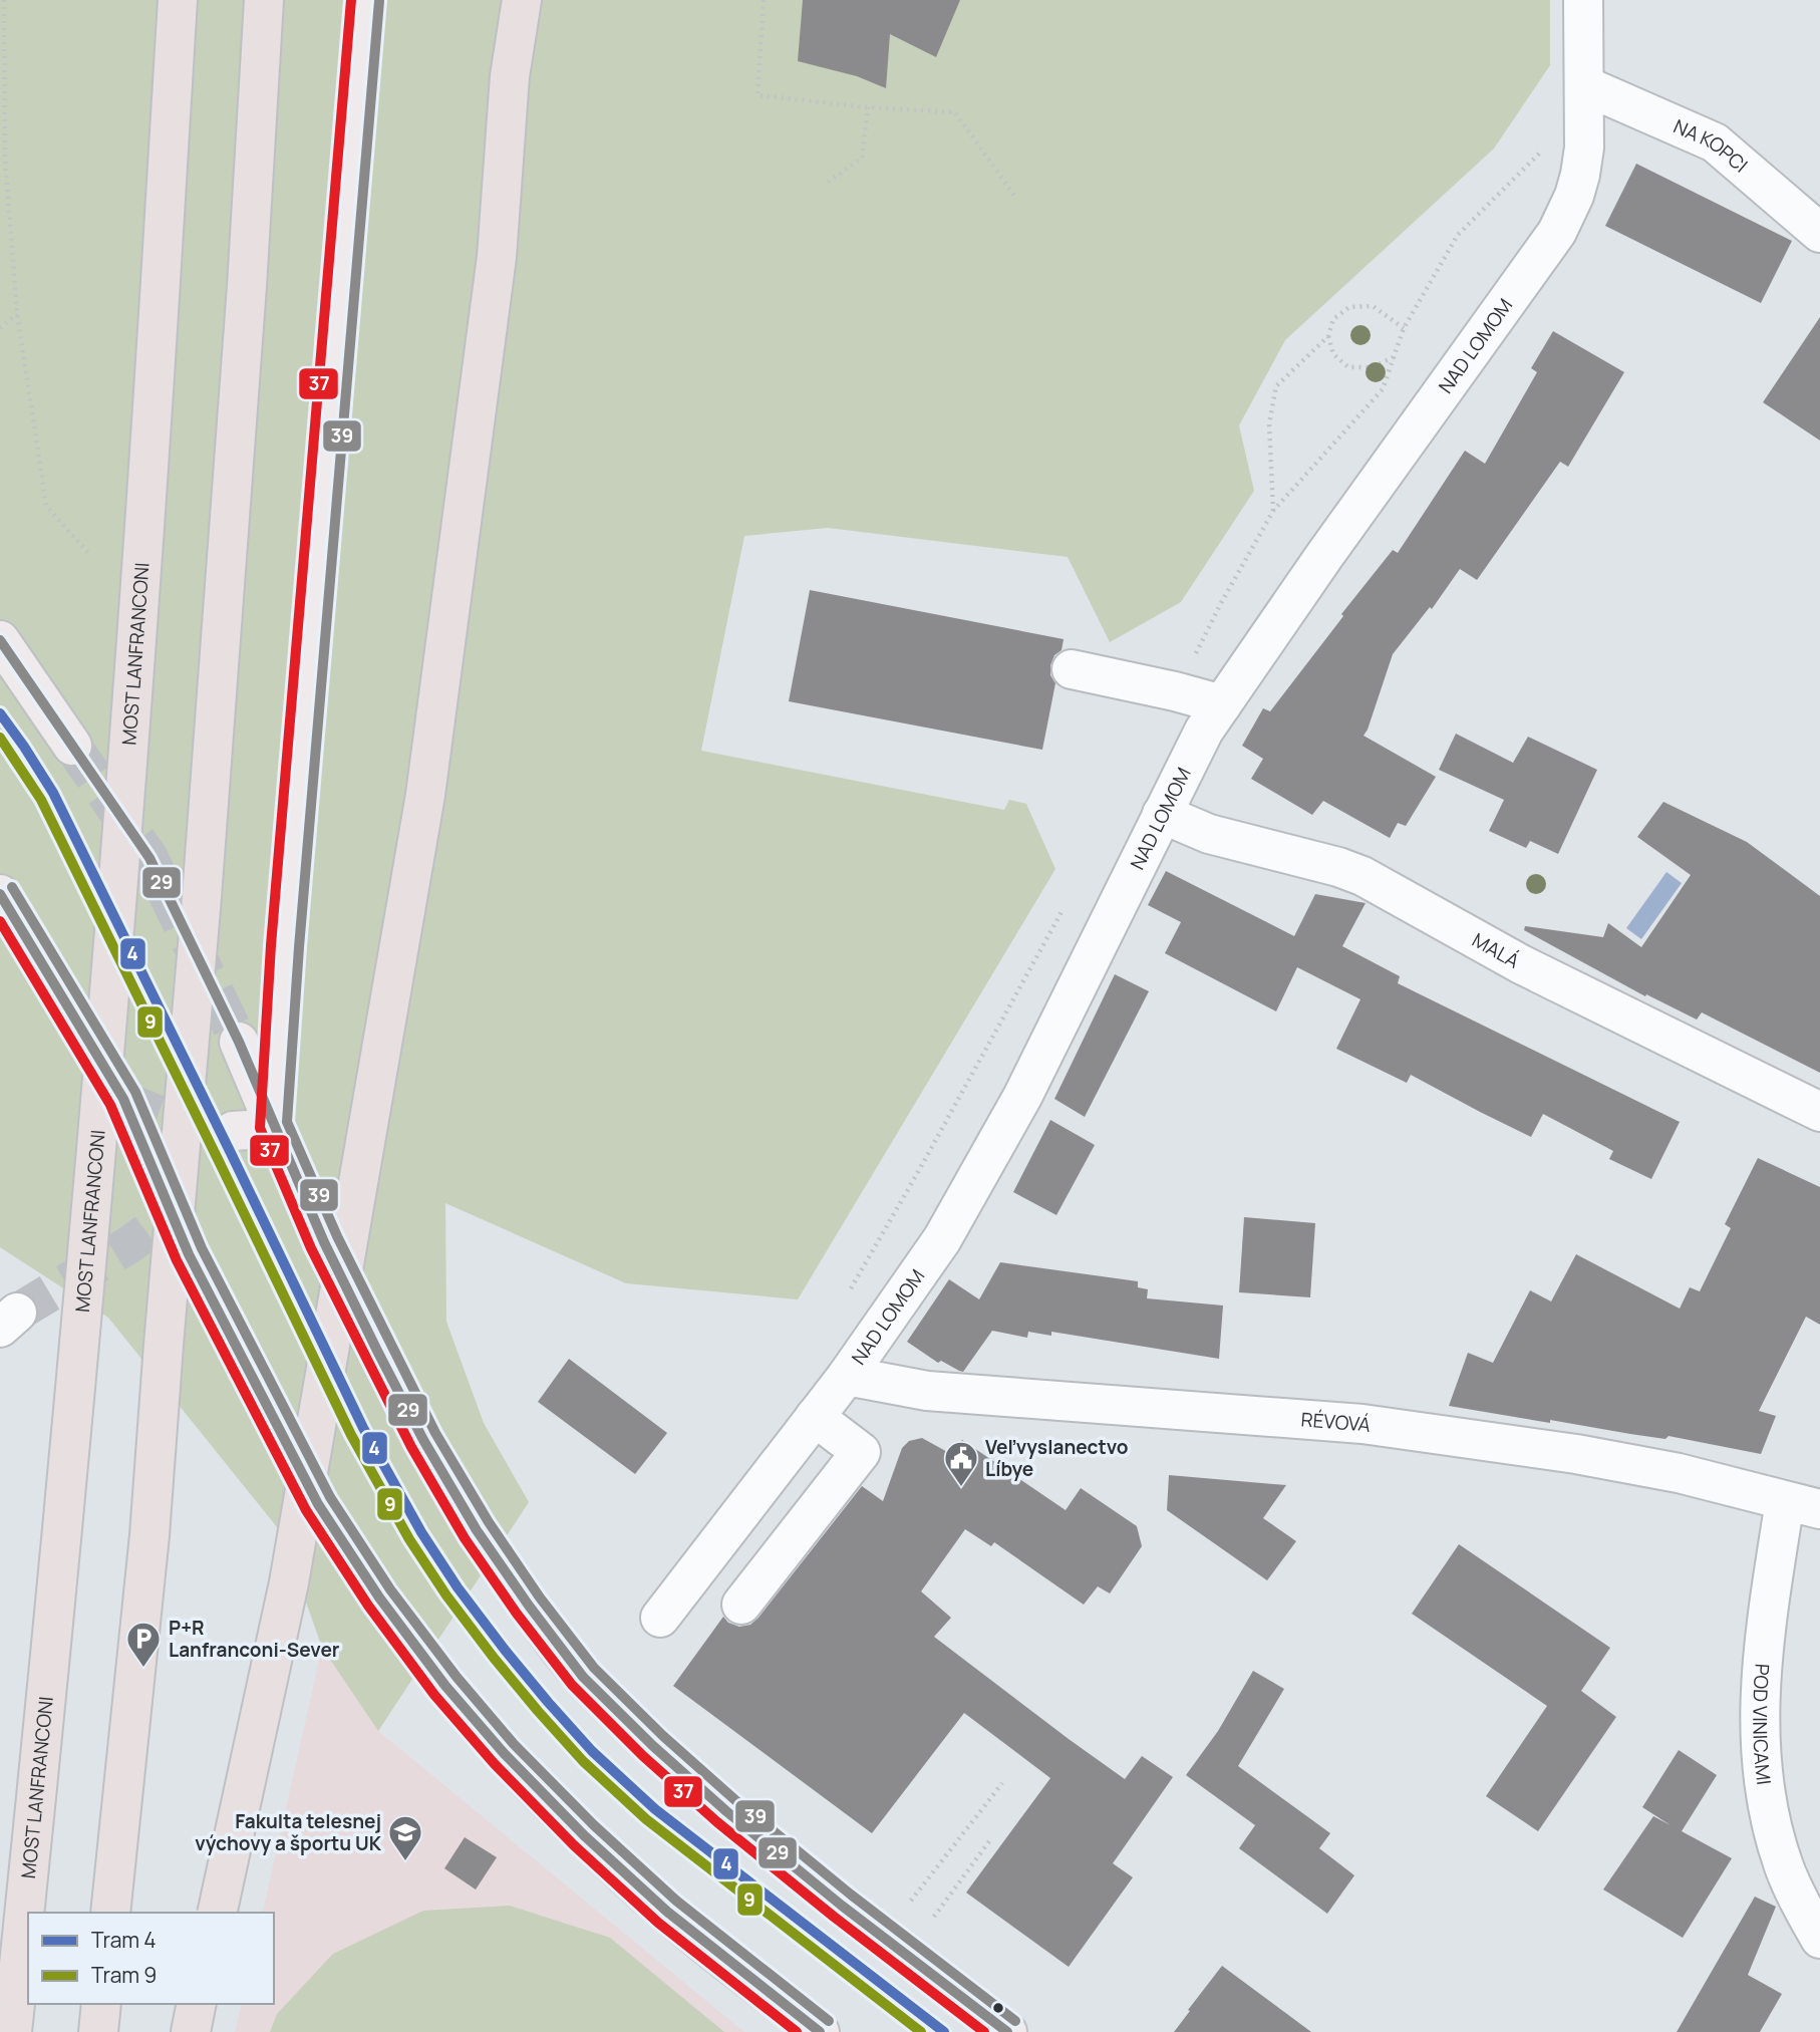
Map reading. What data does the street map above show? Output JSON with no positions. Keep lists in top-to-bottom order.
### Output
{
  "streets": {
    "highway": ["MOST LANFRANCONI"],
    "street": [
      "NA KOPCI",
      "NAD LOMOM",
      "MALÁ",
      "RÉVOVÁ",
      "POD VINICAMI"
    ]
  },
  "crossings": [
    ["NA KOPCI", "NAD LOMOM"],
    ["NAD LOMOM", "MALÁ"],
    ["NAD LOMOM", "RÉVOVÁ"],
    ["RÉVOVÁ", "POD VINICAMI"]
  ],
  "places": {
    "public building": ["Veľvyslanectvo Líbye"],
    "parking": ["P+R Lanfranconi-Sever"],
    "school or university": ["Fakulta telesnej výchovy a športu UK"]
  },
  "lines": [
    "transit line 37",
    "transit line 39",
    "transit line 29",
    "tram line 4",
    "tram line 9"
  ],
  "legend": ["Tram 4", "Tram 9"]
}
